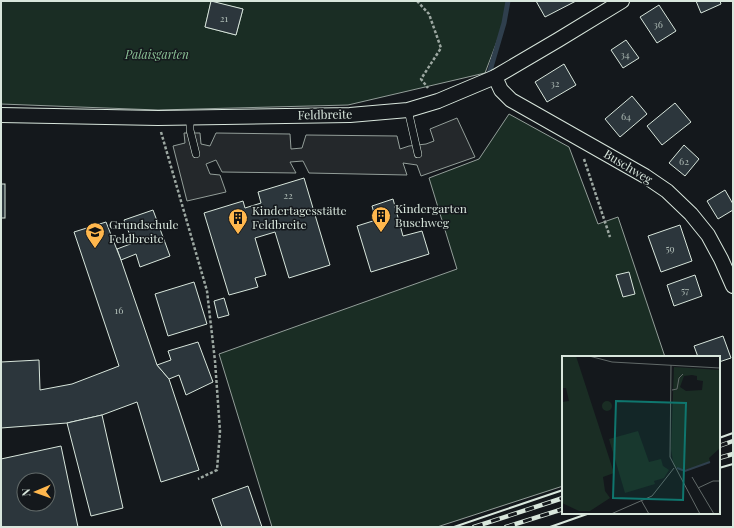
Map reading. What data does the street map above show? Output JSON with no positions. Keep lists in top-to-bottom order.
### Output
{
  "streets": {
    "street": ["Feldbreite", "Buschweg"]
  },
  "crossings": [
    ["Feldbreite", "Buschweg"]
  ],
  "parks": ["Palaisgarten"],
  "places": {
    "building": ["Kindergarten Buschweg", "Kindertagesstätte Feldbreite"],
    "school or university": ["Grundschule Feldbreite"]
  },
  "house_numbers": [
    "21",
    "36",
    "34",
    "32",
    "64",
    "62",
    "22",
    "59",
    "57",
    "16"
  ],
  "north": "left"
}
